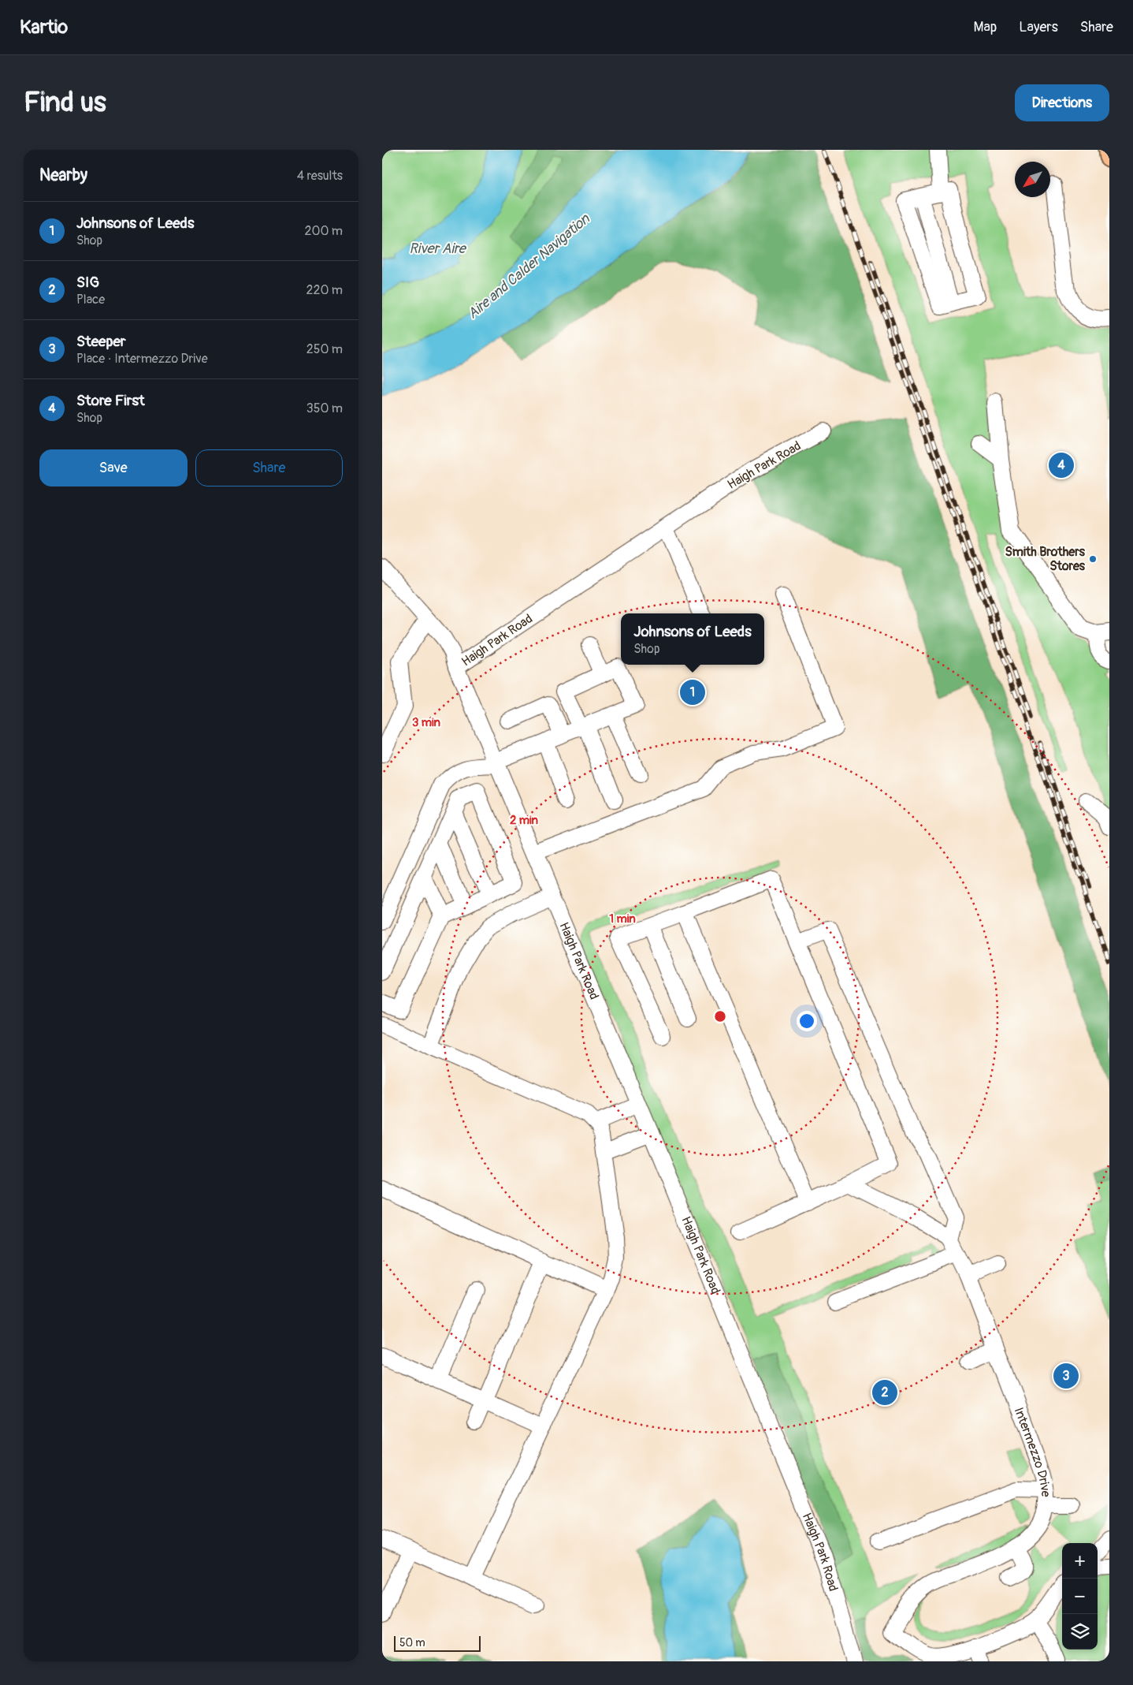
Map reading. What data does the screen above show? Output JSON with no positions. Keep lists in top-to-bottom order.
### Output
{
  "streets": {
    "street": ["Haigh Park Road", "Intermezzo Drive"]
  },
  "water": ["River Aire", "Aire and Calder Navigation"],
  "places": ["Smith Brothers Stores"],
  "scale_bar": "50 m",
  "north": "bottom left",
  "page": {
    "header": "Kartio",
    "nav": ["Map", "Layers", "Share"],
    "buttons": [
      "Directions",
      ["Save", "Share"]
    ],
    "title": "Find us",
    "heading": ["Nearby", "4 results"],
    "list": [
      {
        "mark": "1",
        "name": "Johnsons of Leeds",
        "note": "Shop",
        "value": "200 m"
      },
      {
        "mark": "2",
        "name": "SIG",
        "note": "Place",
        "value": "220 m"
      },
      {
        "mark": "3",
        "name": "Steeper",
        "note": "Place · Intermezzo Drive",
        "value": "250 m"
      },
      {
        "mark": "4",
        "name": "Store First",
        "note": "Shop",
        "value": "350 m"
      }
    ],
    "pins": [
      "4",
      "1",
      "3",
      "2"
    ],
    "popup": ["Johnsons of Leeds", "Shop"],
    "map_buttons": ["+", "−"],
    "scale": "50 m"
  },
  "rings": ["3 min", "2 min", "1 min"]
}
